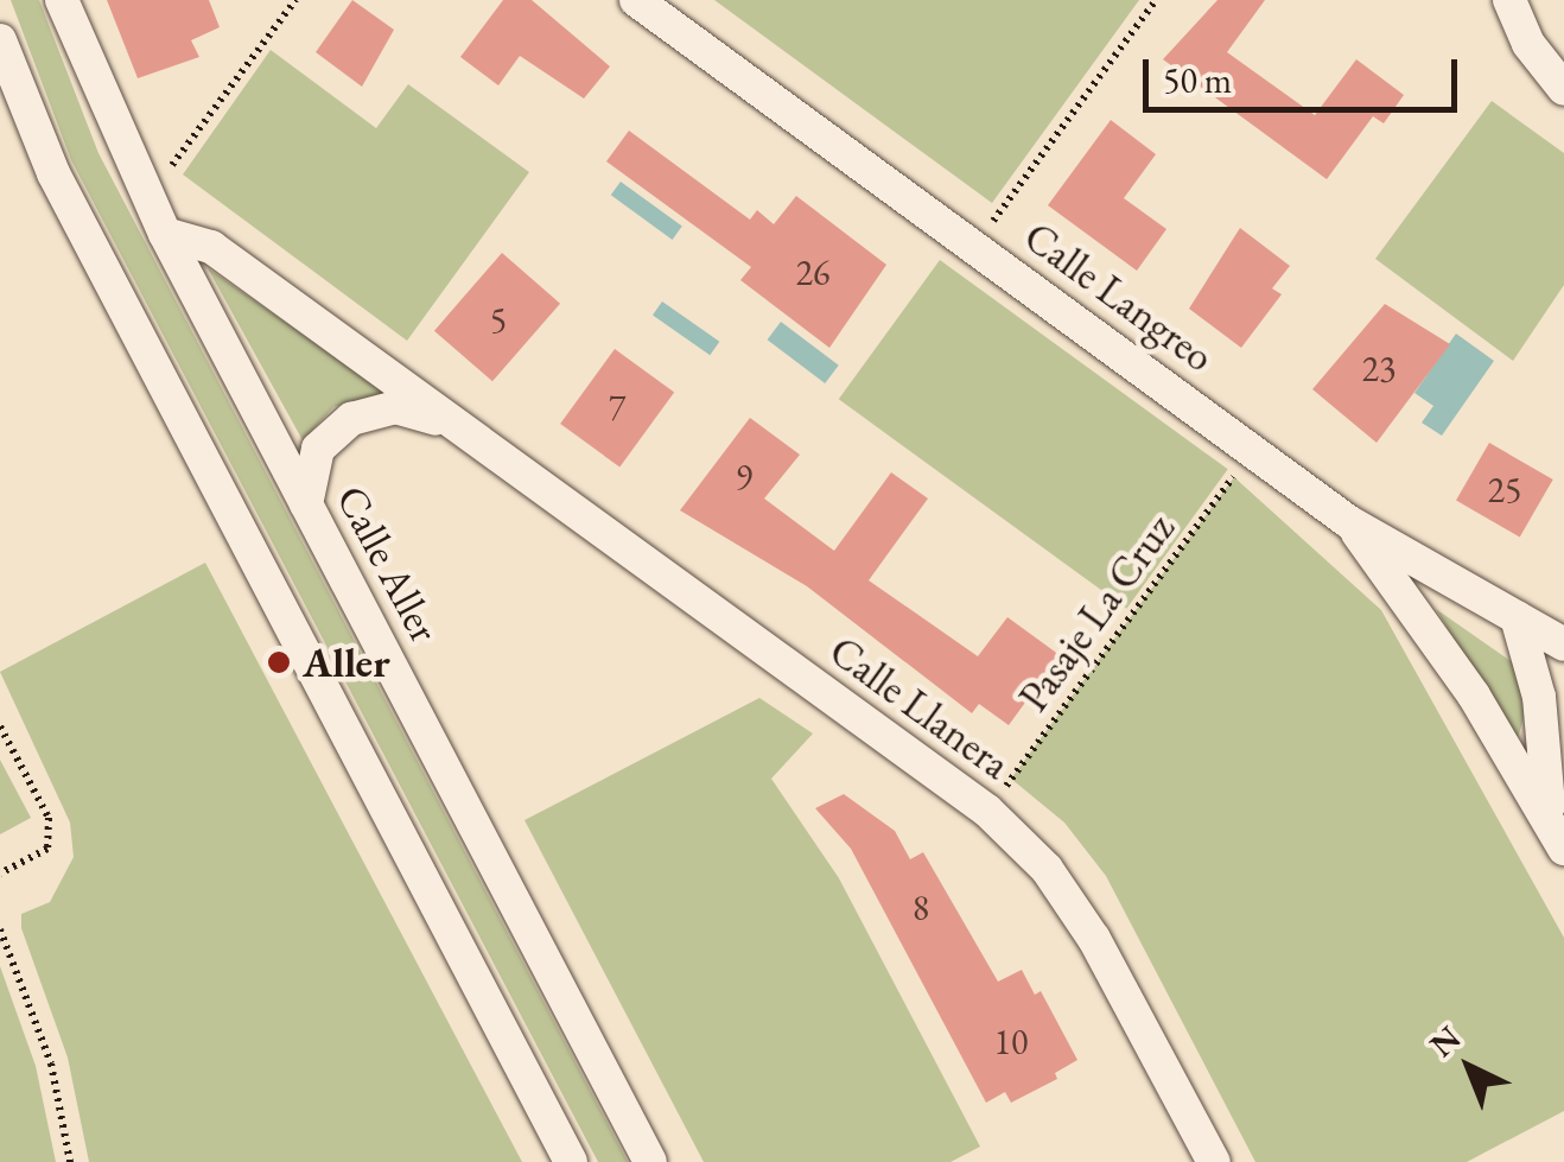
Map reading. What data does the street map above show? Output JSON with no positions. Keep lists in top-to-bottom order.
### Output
{
  "streets": {
    "street": ["Calle Langreo", "Calle Aller", "Calle Llanera"],
    "path": ["Pasaje La Cruz"]
  },
  "crossings": [
    ["Calle Langreo", "Pasaje La Cruz"],
    ["Calle Aller", "Calle Llanera"],
    ["Pasaje La Cruz", "Calle Llanera"]
  ],
  "places": ["Aller"],
  "house_numbers": [
    "26",
    "5",
    "23",
    "7",
    "9",
    "25",
    "8",
    "10"
  ],
  "scale_bar": "50 m",
  "north": "top left"
}
